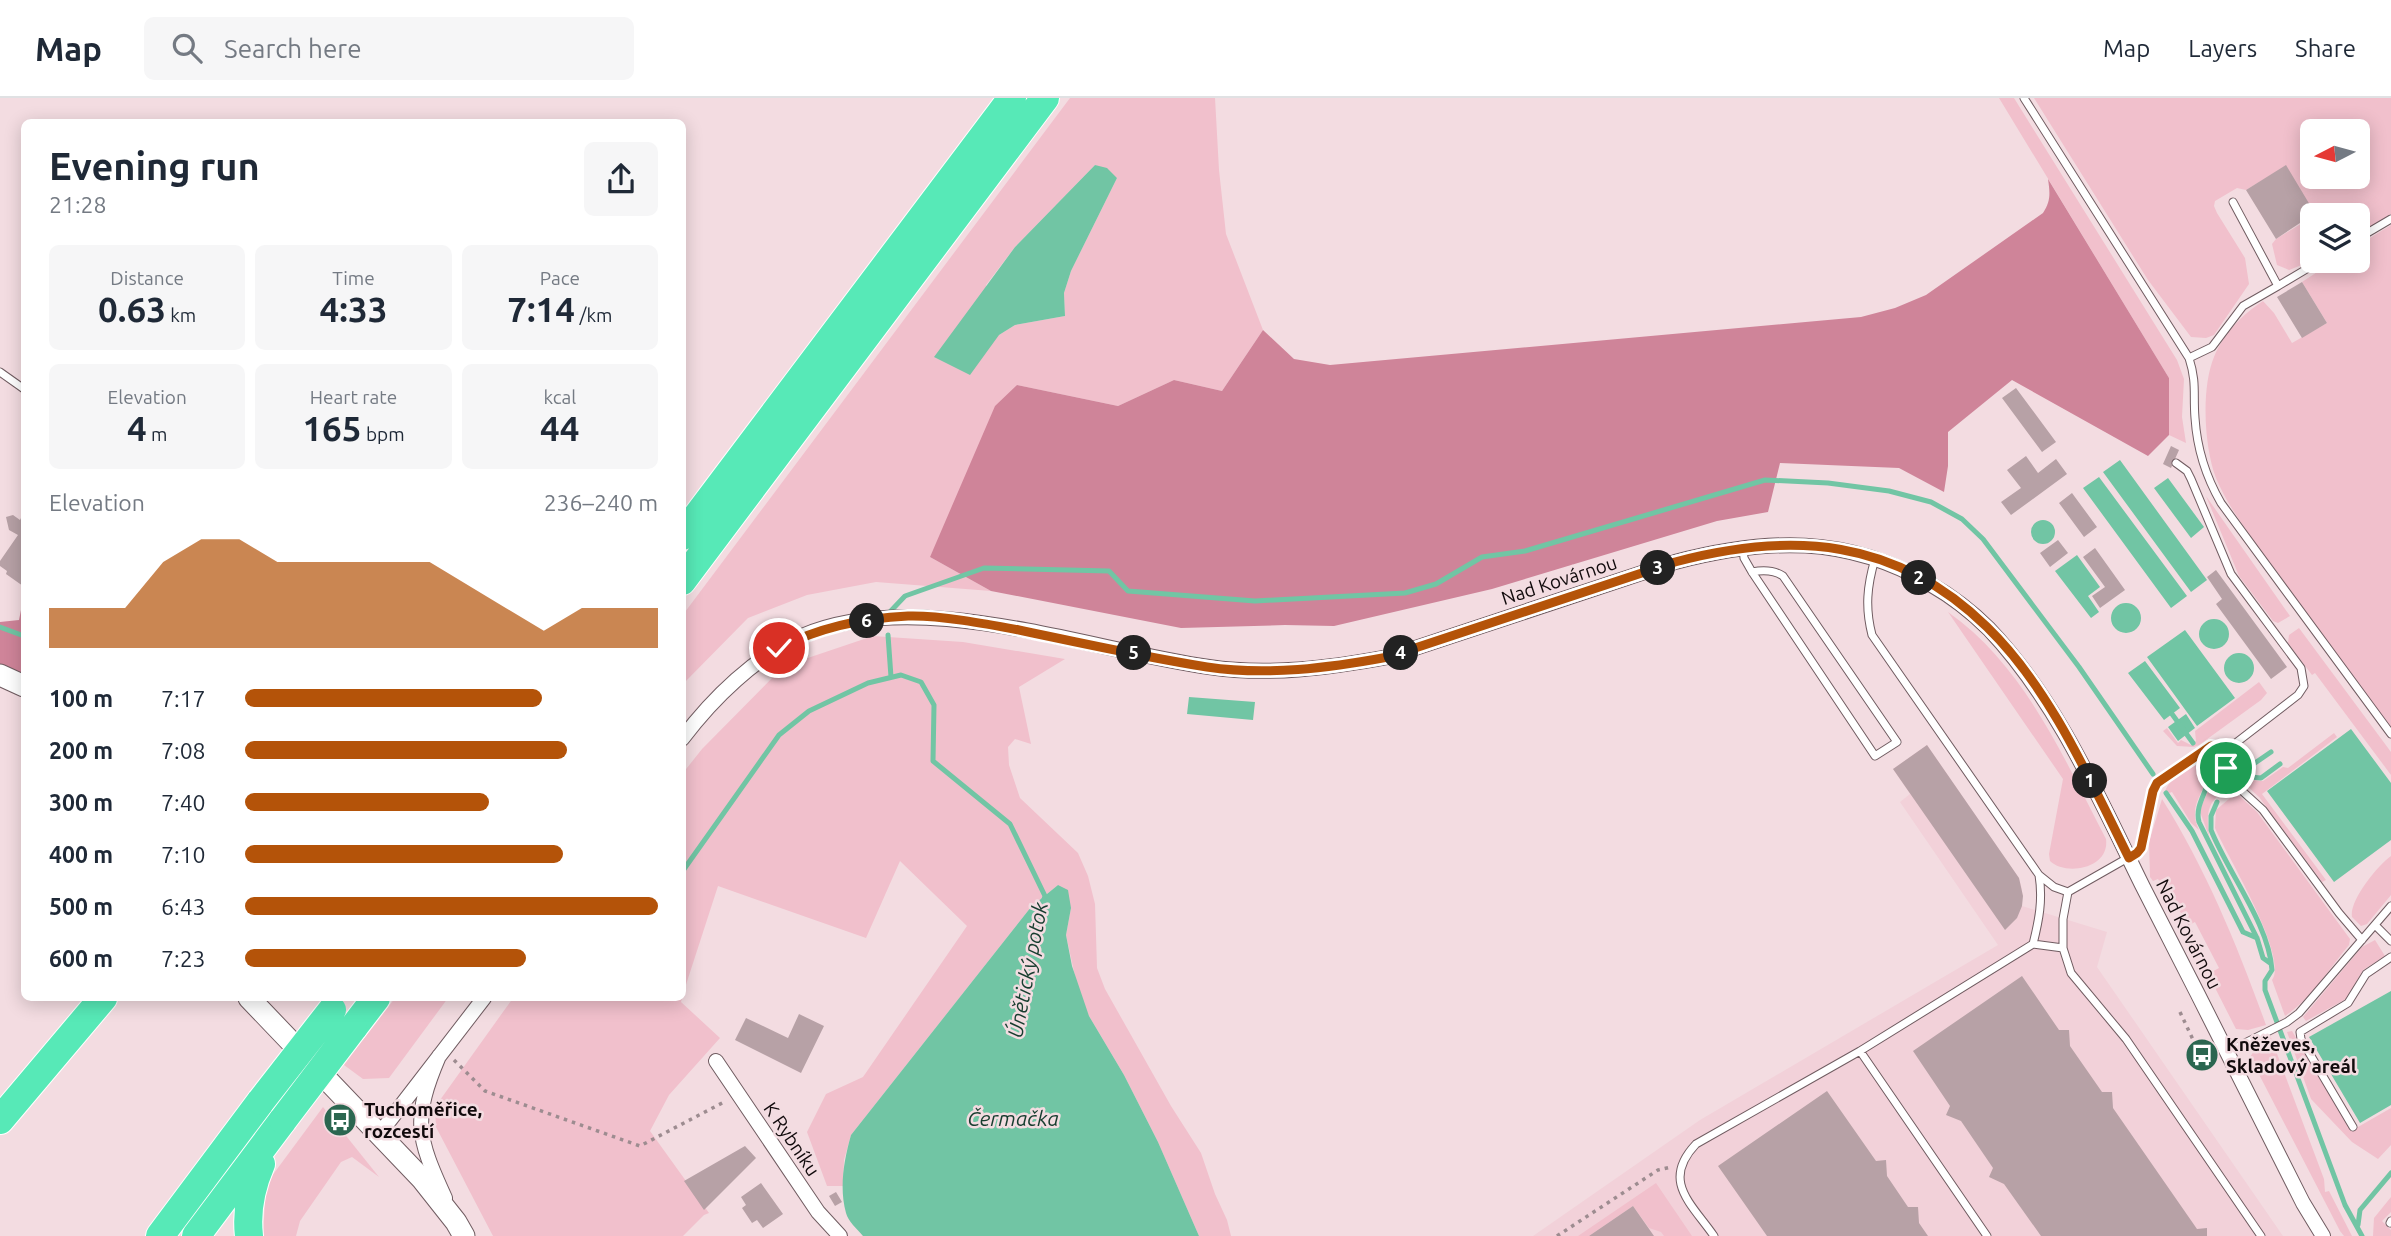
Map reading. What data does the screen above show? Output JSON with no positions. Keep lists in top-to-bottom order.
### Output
{
  "streets": {
    "street": ["Nad Kovárnou", "K Rybníku"]
  },
  "water": ["Únětický potok", "Čermačka"],
  "places": {
    "bus stop": ["Kněževes, Skladový areál", "Tuchoměřice, rozcestí"]
  },
  "north": "left",
  "page": {
    "header": "Map",
    "search": "Search here",
    "nav": ["Map", "Layers", "Share"],
    "heading": ["Evening run", "21:28"],
    "stats": [
      ["Distance", "0.63 km"],
      ["Time", "4:33"],
      ["Pace", "7:14 /km"],
      ["Elevation", "4 m"],
      ["Heart rate", "165 bpm"],
      ["kcal", "44"]
    ],
    "chart": ["Elevation", "236–240 m"],
    "pins": [
      "3",
      "2",
      "6",
      "4",
      "5",
      "1"
    ],
    "list": [
      {
        "name": "100 m",
        "note": "7:17"
      },
      {
        "name": "200 m",
        "note": "7:08"
      },
      {
        "name": "300 m",
        "note": "7:40"
      },
      {
        "name": "400 m",
        "note": "7:10"
      },
      {
        "name": "500 m",
        "note": "6:43"
      },
      {
        "name": "600 m",
        "note": "7:23"
      }
    ]
  }
}
